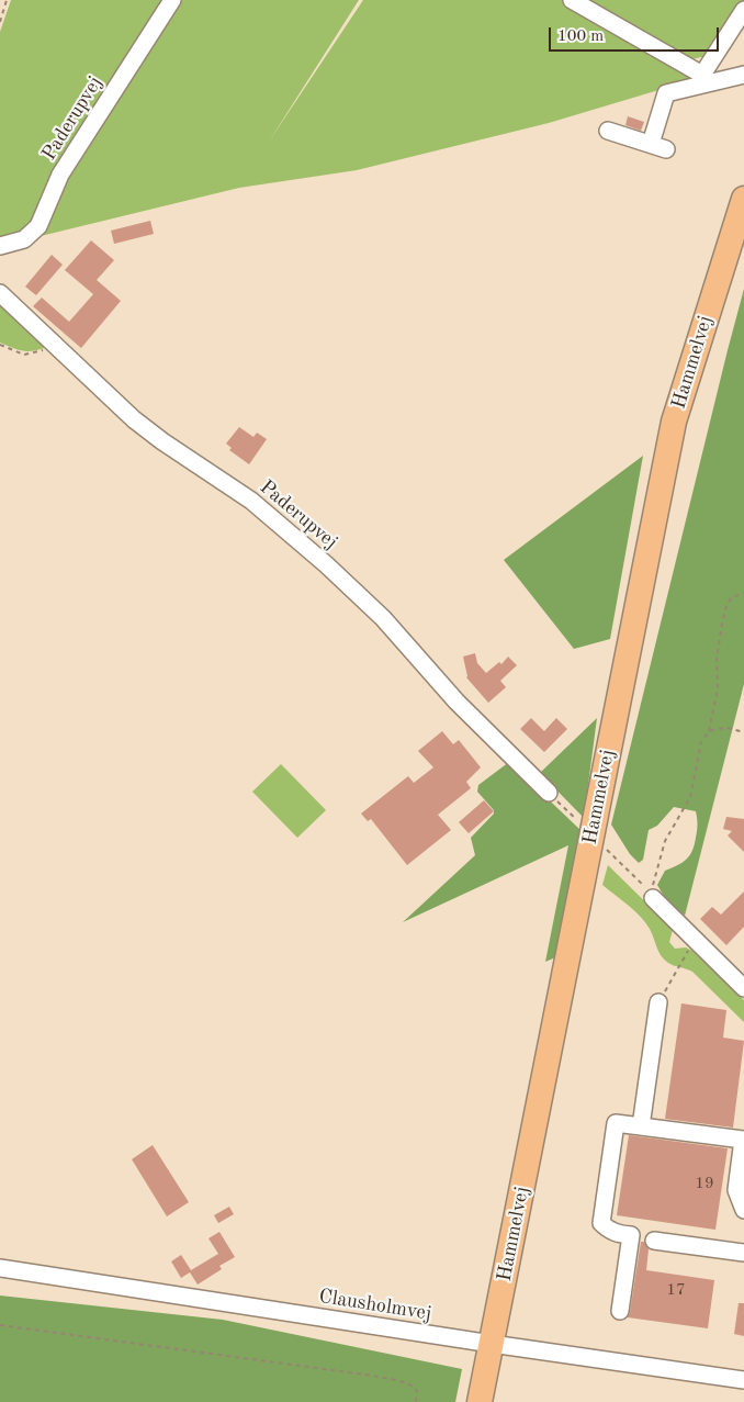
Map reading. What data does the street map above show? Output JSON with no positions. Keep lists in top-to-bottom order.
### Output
{
  "streets": {
    "highway": ["Hammelvej"],
    "street": ["Paderupvej", "Clausholmvej"]
  },
  "crossings": [
    ["Hammelvej", "Clausholmvej"]
  ],
  "house_numbers": ["19", "17"],
  "scale_bar": "100 m"
}
